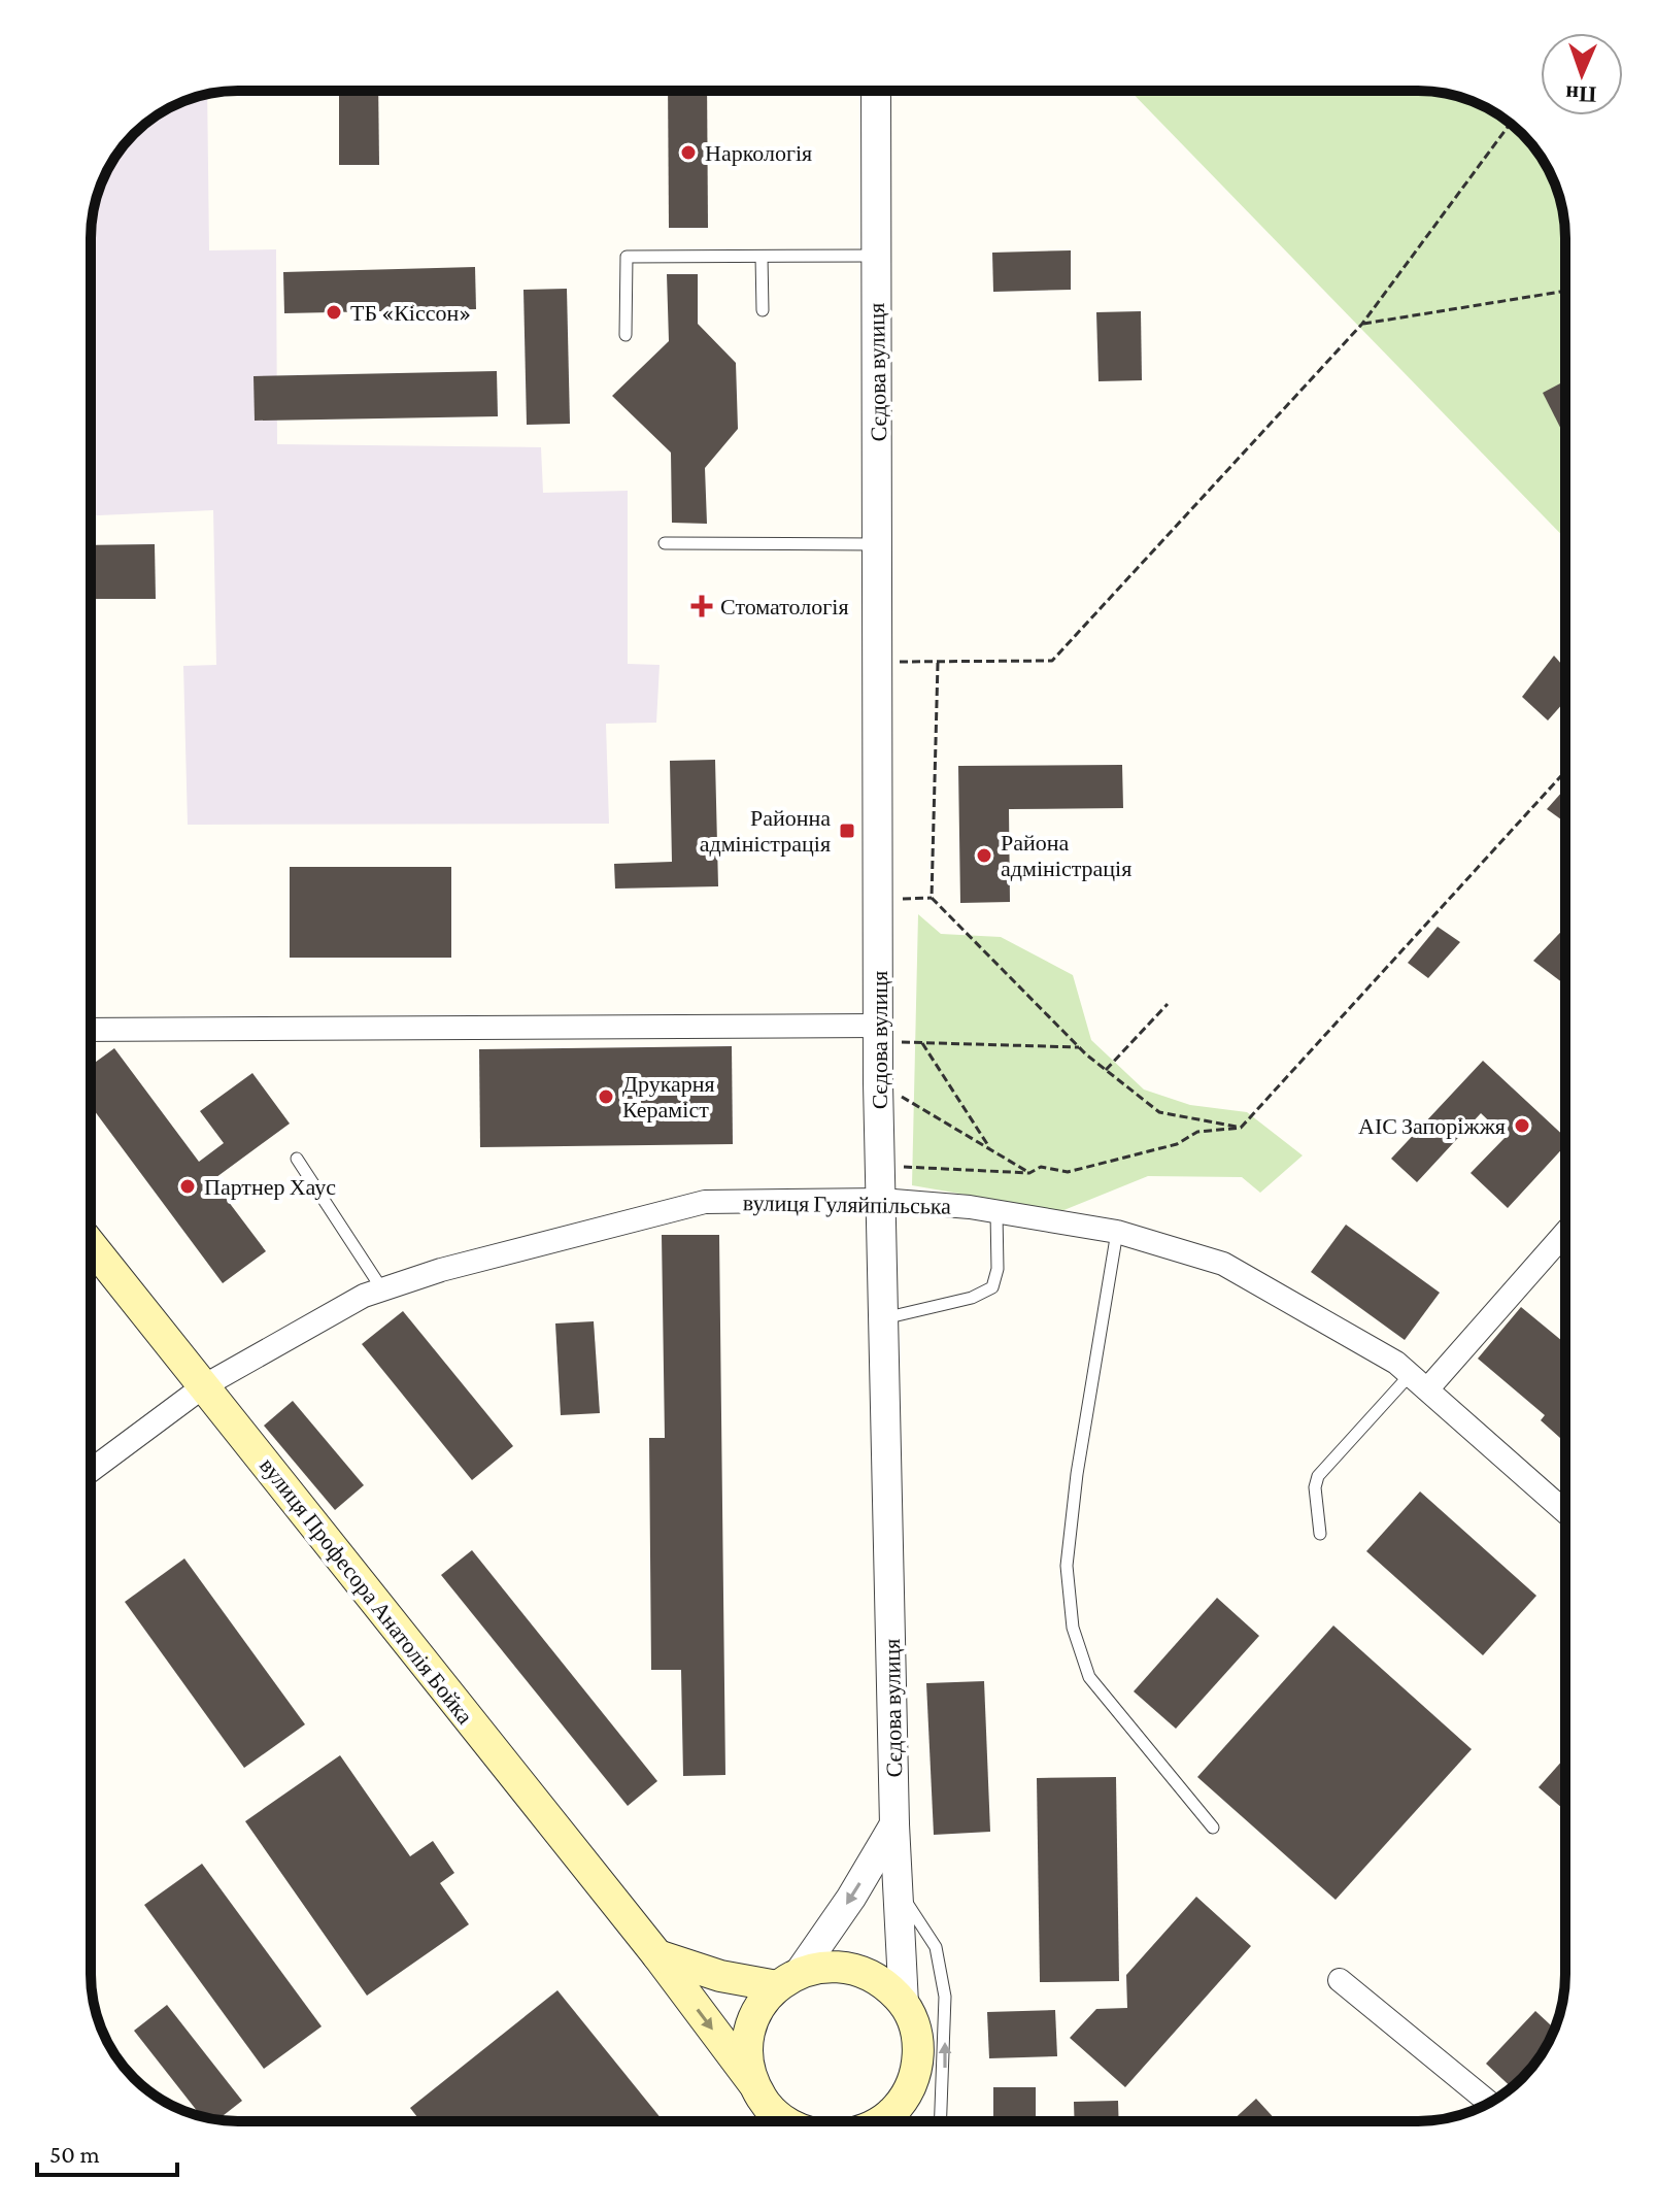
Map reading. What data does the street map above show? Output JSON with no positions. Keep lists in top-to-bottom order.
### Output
{
  "streets": {
    "main road": ["вулиця Професора Анатолія Бойка"],
    "street": ["Сєдова вулиця", "вулиця Гуляйпільська"]
  },
  "crossings": [
    ["Сєдова вулиця", "вулиця Гуляйпільська"],
    ["вулиця Гуляйпільська", "вулиця Професора Анатолія Бойка"]
  ],
  "places": {
    "other": [
      "Наркологія",
      "ТБ «Кіссон»",
      "Района адміністрація",
      "Друкарня Кераміст",
      "АІС Запоріжжя",
      "Партнер Хаус"
    ],
    "health": ["Стоматологія"],
    "transit": ["Районна адміністрація"]
  },
  "scale_bar": "50 m",
  "north": "bottom"
}
